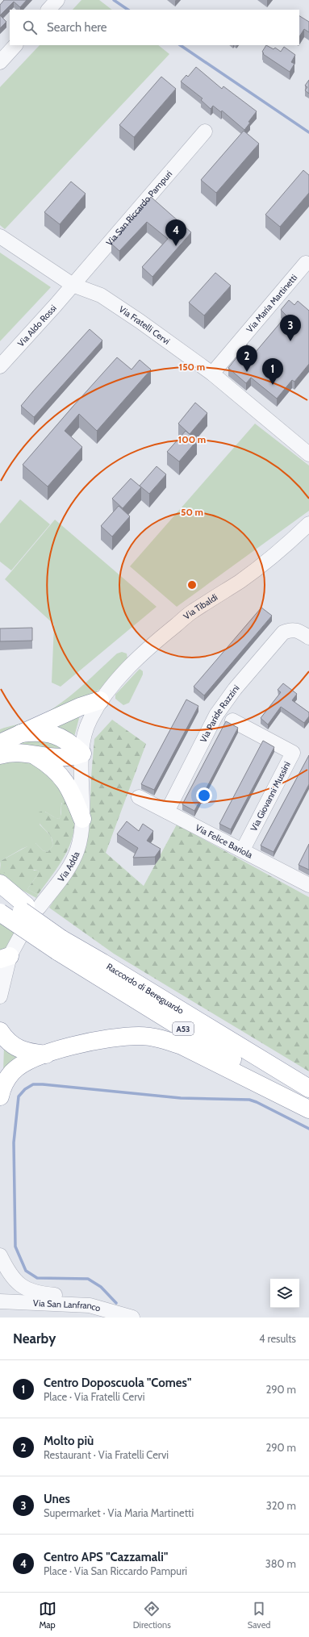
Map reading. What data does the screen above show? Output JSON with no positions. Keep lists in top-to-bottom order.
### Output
{
  "streets": {
    "highway": ["Raccordo di Bereguardo", "A53"],
    "street": [
      "Via San Riccardo Pampuri",
      "Via Maria Martinetti",
      "Via Fratelli Cervi",
      "Via Aldo Rossi",
      "Via Tibaldi",
      "Via Paride Razzini",
      "Via Giovanni Mussini",
      "Via Felice Bariola",
      "Via Adda",
      "Via San Lanfranco"
    ]
  },
  "crossings": [
    ["Via San Riccardo Pampuri", "Via Fratelli Cervi"],
    ["Via San Riccardo Pampuri", "Via Aldo Rossi"],
    ["Via Maria Martinetti", "Via Fratelli Cervi"],
    ["Via Fratelli Cervi", "Via Aldo Rossi"],
    ["Via Tibaldi", "Via Adda"],
    ["Via Paride Razzini", "Via Felice Bariola"],
    ["Via Giovanni Mussini", "Via Felice Bariola"],
    ["Via Adda", "Raccordo di Bereguardo"]
  ],
  "page": {
    "search": "Search here",
    "pins": [
      "4",
      "3",
      "2",
      "1"
    ],
    "heading": ["Nearby", "4 results"],
    "list": [
      {
        "mark": "1",
        "name": "Centro Doposcuola \"Comes\"",
        "note": "Place · Via Fratelli Cervi",
        "value": "290 m"
      },
      {
        "mark": "2",
        "name": "Molto più",
        "note": "Restaurant · Via Fratelli Cervi",
        "value": "290 m"
      },
      {
        "mark": "3",
        "name": "Unes",
        "note": "Supermarket · Via Maria Martinetti",
        "value": "320 m"
      },
      {
        "mark": "4",
        "name": "Centro APS \"Cazzamali\"",
        "note": "Place · Via San Riccardo Pampuri",
        "value": "380 m"
      }
    ],
    "nav": ["Map", "Directions", "Saved"]
  },
  "rings": ["150 m", "100 m", "50 m"]
}
